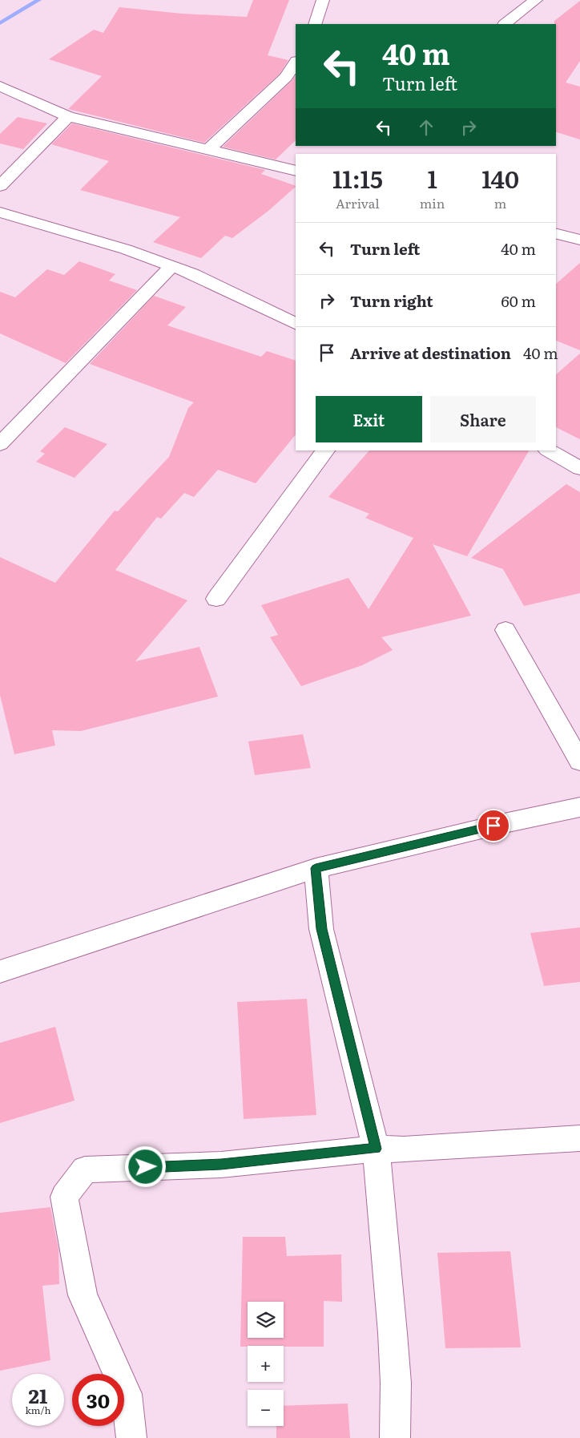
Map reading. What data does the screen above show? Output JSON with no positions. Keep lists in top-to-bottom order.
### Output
{
  "page": {
    "turn": ["40 m", "Turn left"],
    "eta": [
      "11:15",
      "Arrival",
      "1",
      "min",
      "140",
      "m"
    ],
    "list": [
      {
        "name": "Turn left",
        "value": "40 m"
      },
      {
        "name": "Turn right",
        "value": "60 m"
      },
      {
        "name": "Arrive at destination",
        "value": "40 m"
      }
    ],
    "buttons": ["Exit", "Share"],
    "map_buttons": ["+", "−"],
    "speed": "21 km/h",
    "limit": "30"
  }
}
